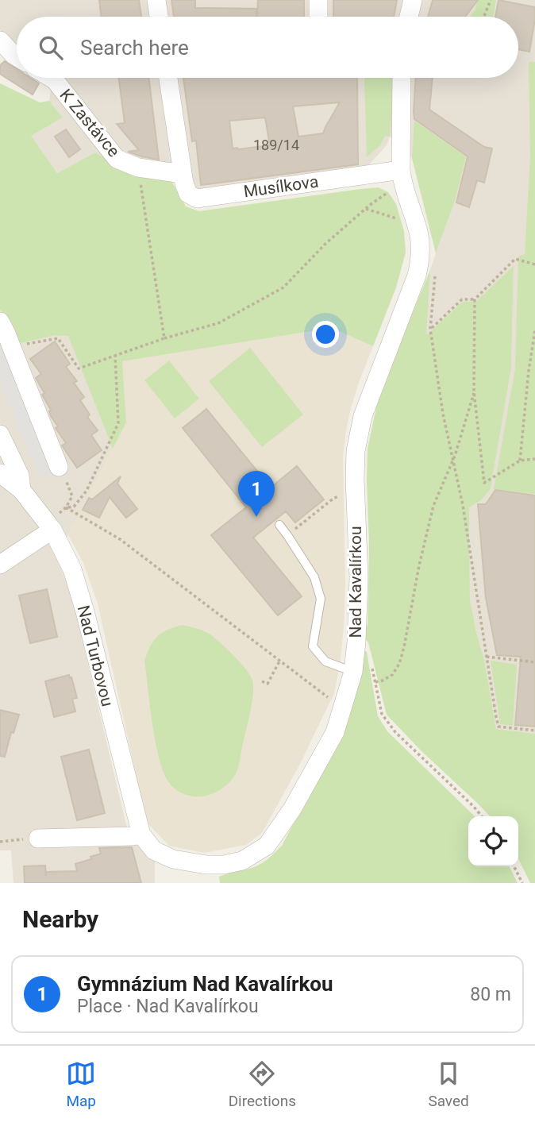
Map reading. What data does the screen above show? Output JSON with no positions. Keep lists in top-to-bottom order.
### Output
{
  "streets": {
    "street": [
      "K Zastávce",
      "Musílkova",
      "Nad Kavalírkou",
      "Nad Turbovou"
    ]
  },
  "crossings": [
    ["K Zastávce", "Musílkova"],
    ["Musílkova", "Nad Kavalírkou"],
    ["Nad Kavalírkou", "Nad Turbovou"]
  ],
  "house_numbers": ["189/14"],
  "page": {
    "search": "Search here",
    "pins": "1",
    "heading": "Nearby",
    "list": [
      {
        "mark": "1",
        "name": "Gymnázium Nad Kavalírkou",
        "note": "Place · Nad Kavalírkou",
        "value": "80 m"
      }
    ],
    "nav": ["Map", "Directions", "Saved"]
  }
}
